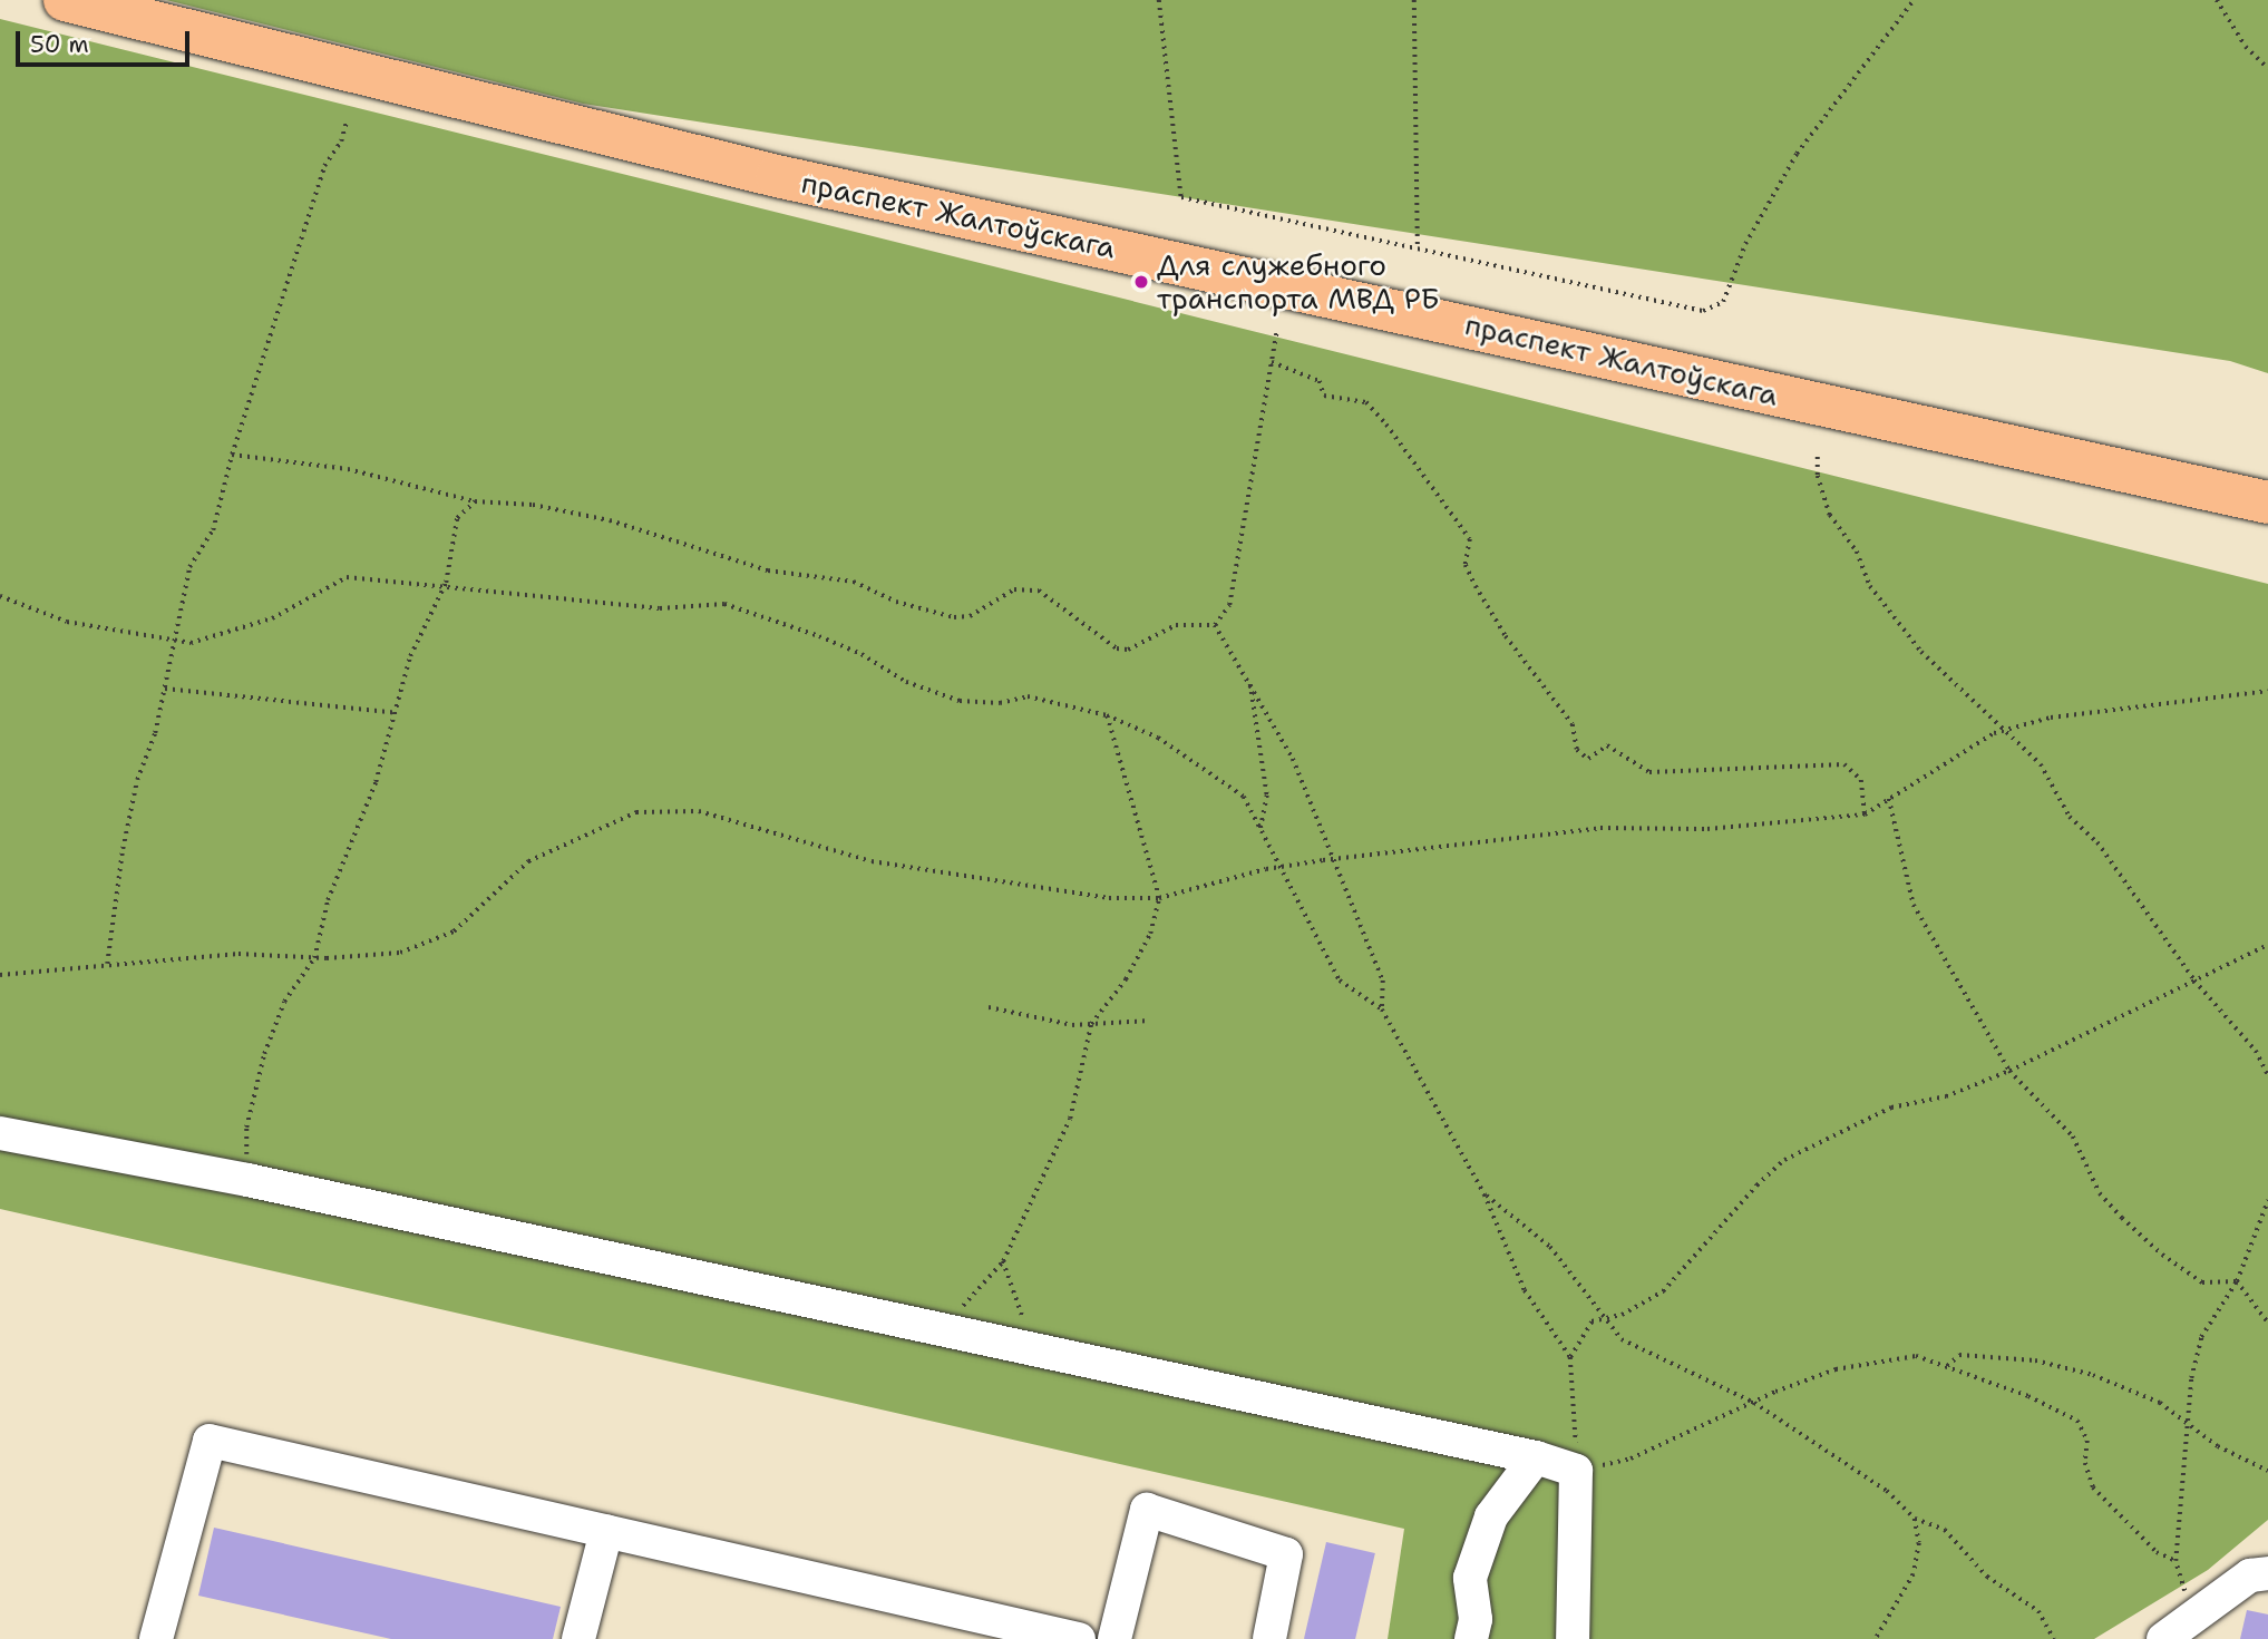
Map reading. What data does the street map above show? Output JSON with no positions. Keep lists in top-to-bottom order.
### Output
{
  "streets": {
    "main road": ["праспект Жалтоўскага"]
  },
  "places": ["Для служебного транспорта МВД РБ"],
  "scale_bar": "50 m"
}
